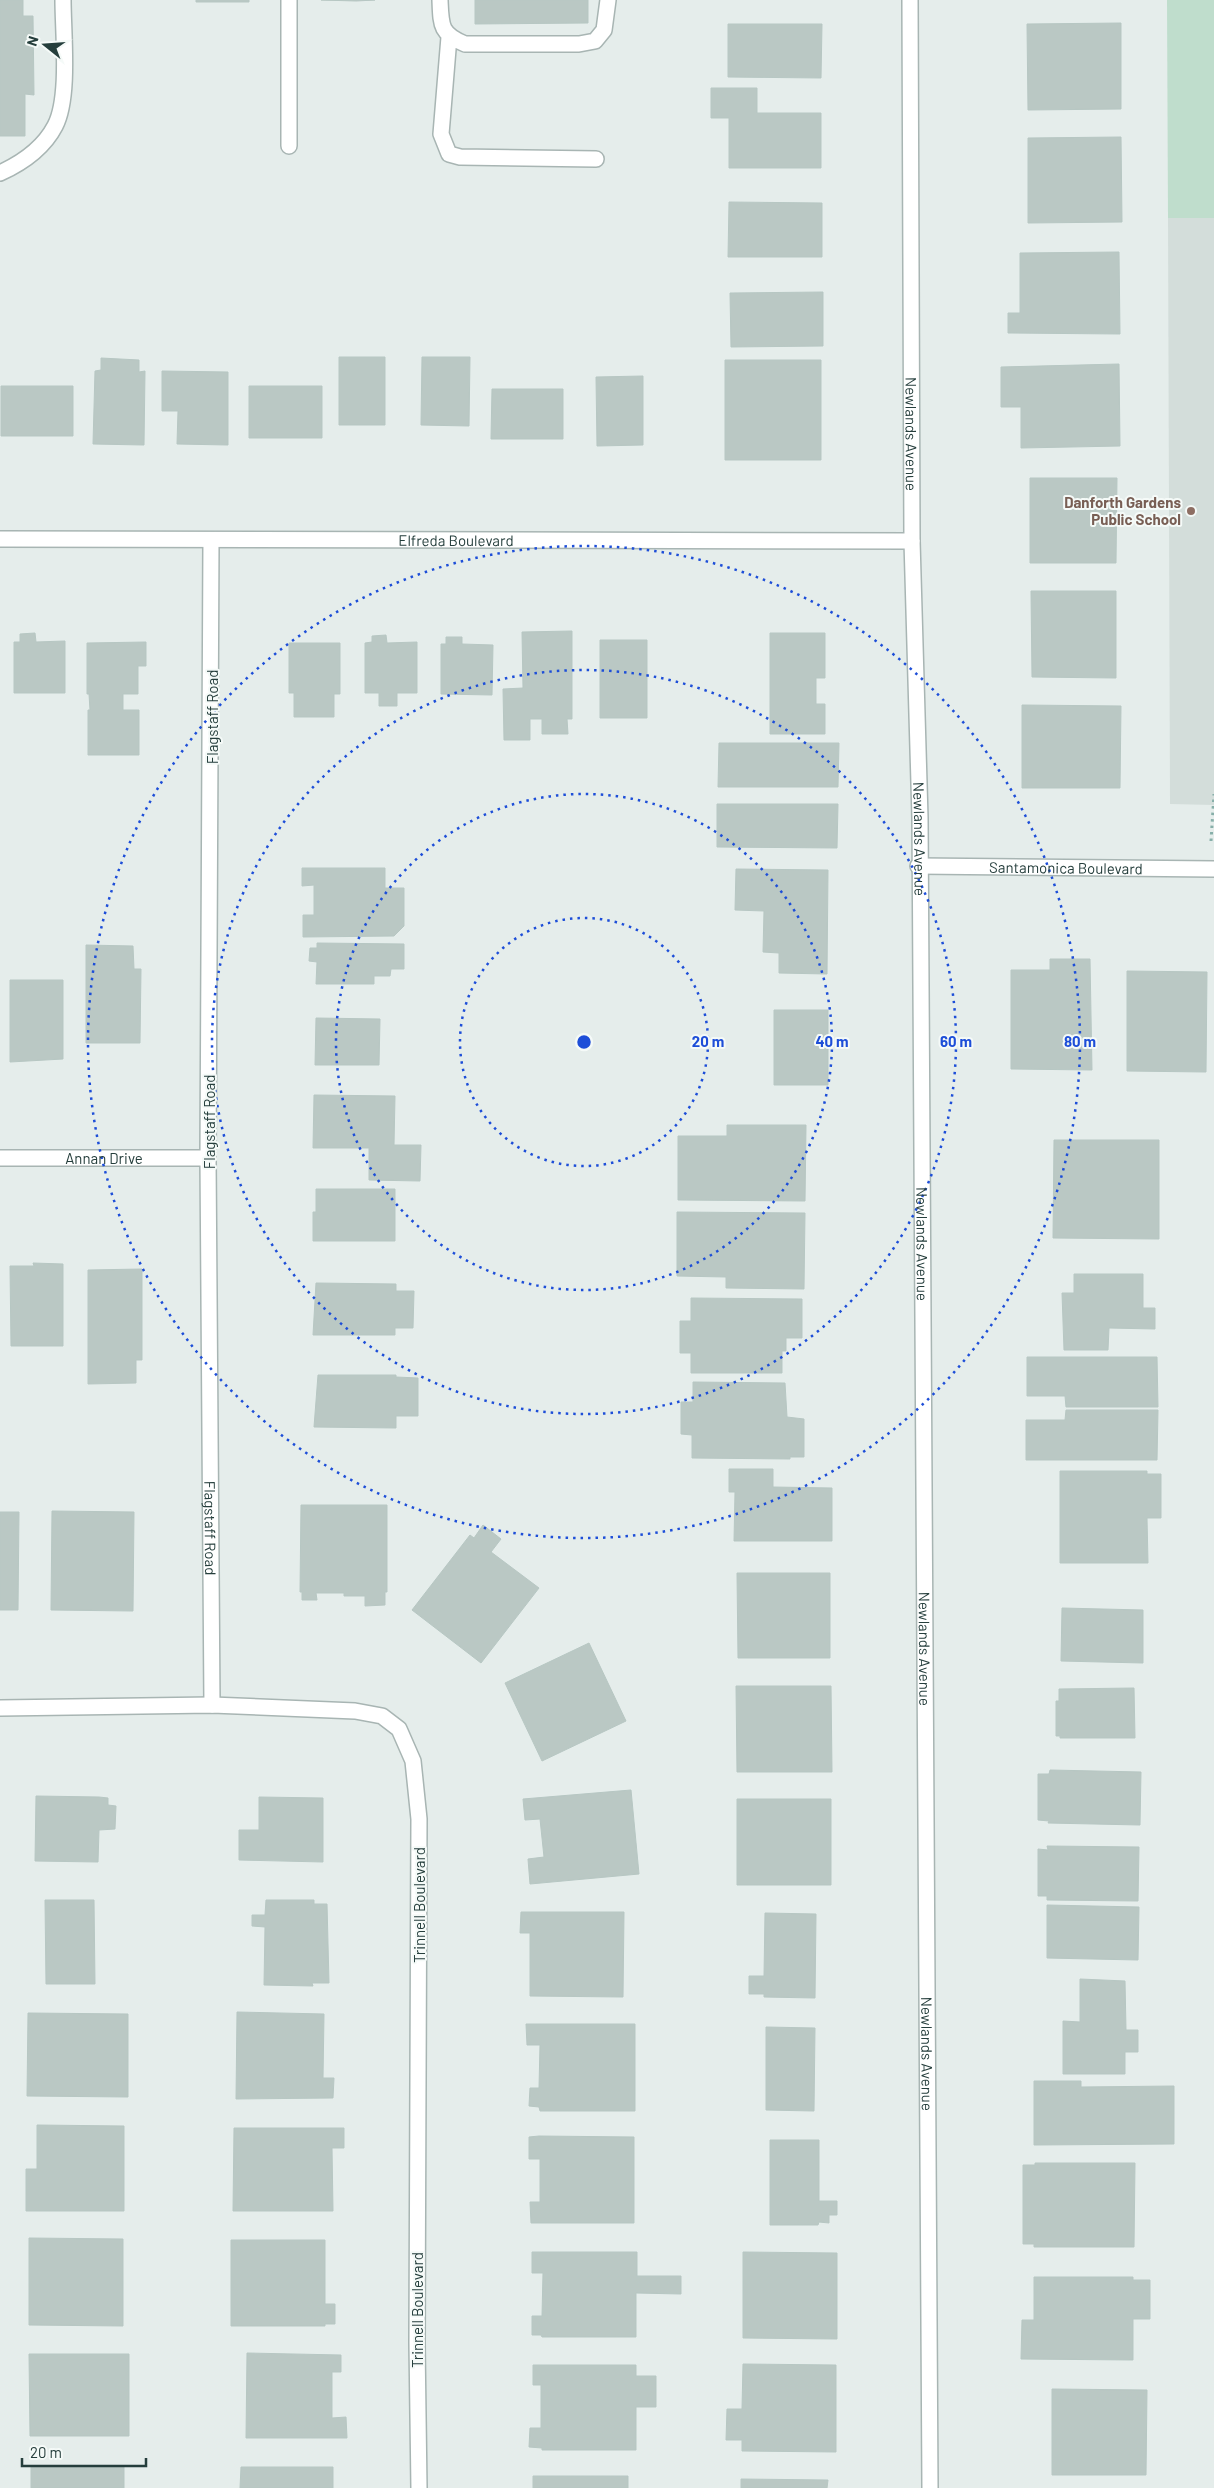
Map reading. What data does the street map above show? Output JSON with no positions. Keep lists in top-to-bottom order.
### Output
{
  "streets": {
    "street": [
      "Newlands Avenue",
      "Elfreda Boulevard",
      "Flagstaff Road",
      "Santamonica Boulevard",
      "Annan Drive",
      "Trinnell Boulevard"
    ]
  },
  "crossings": [
    ["Newlands Avenue", "Elfreda Boulevard"],
    ["Newlands Avenue", "Santamonica Boulevard"],
    ["Elfreda Boulevard", "Flagstaff Road"],
    ["Flagstaff Road", "Annan Drive"],
    ["Flagstaff Road", "Trinnell Boulevard"]
  ],
  "places": ["Danforth Gardens Public School"],
  "scale_bar": "20 m",
  "north": "left",
  "rings": [
    "20 m",
    "40 m",
    "60 m",
    "80 m"
  ]
}
